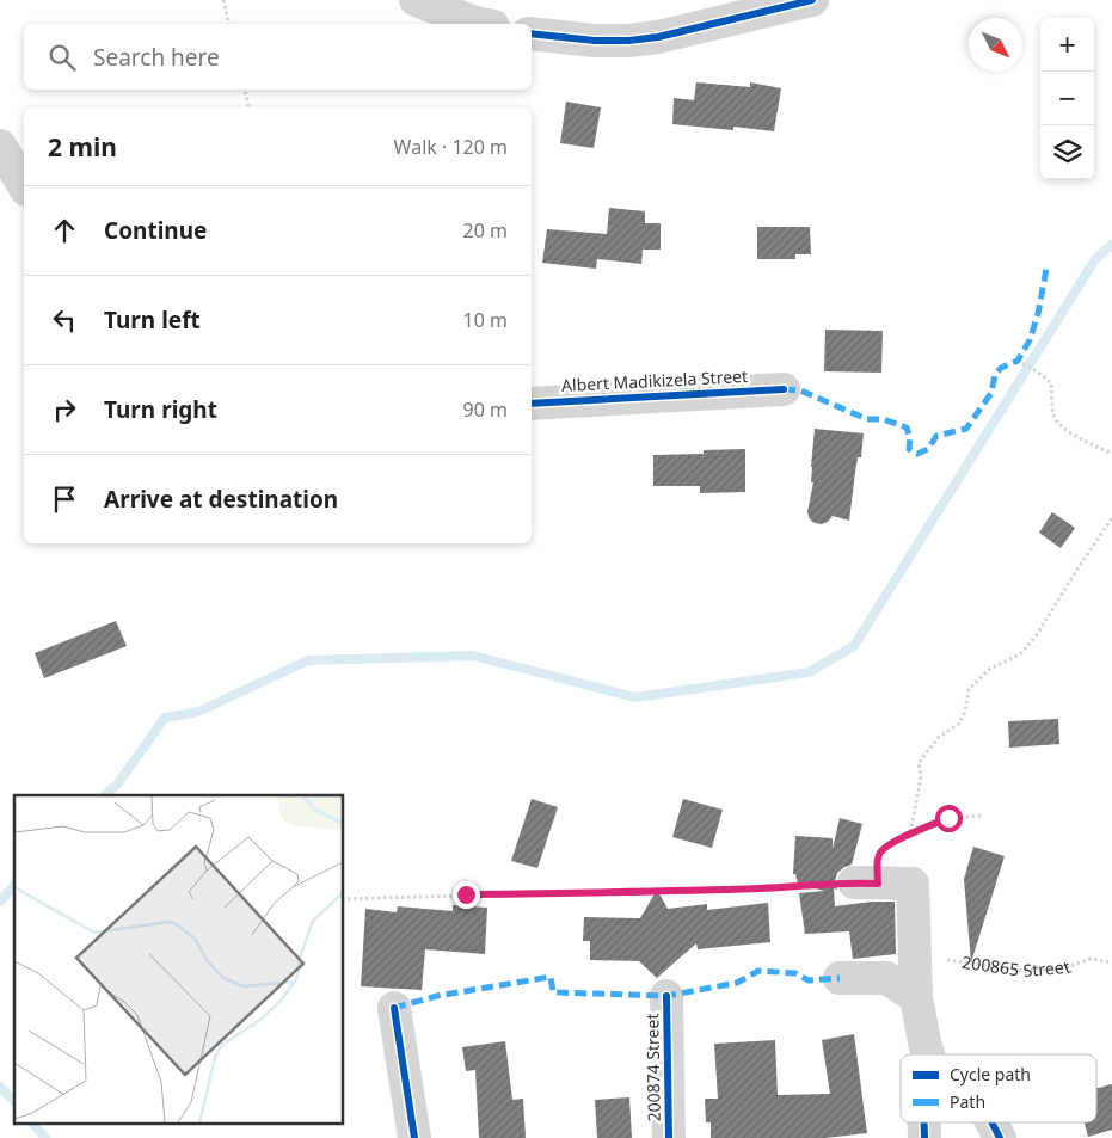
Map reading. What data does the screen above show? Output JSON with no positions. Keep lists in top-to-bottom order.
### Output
{
  "streets": {
    "street": ["Albert Madikizela Street", "200874 Street"],
    "path": ["200865 Street"]
  },
  "legend": ["Cycle path", "Path"],
  "north": "bottom right",
  "page": {
    "map_buttons": ["+", "−"],
    "search": "Search here",
    "heading": ["2 min", "Walk · 120 m"],
    "list": [
      ["Continue", "20 m"],
      ["Turn left", "10 m"],
      ["Turn right", "90 m"],
      "Arrive at destination"
    ]
  }
}
